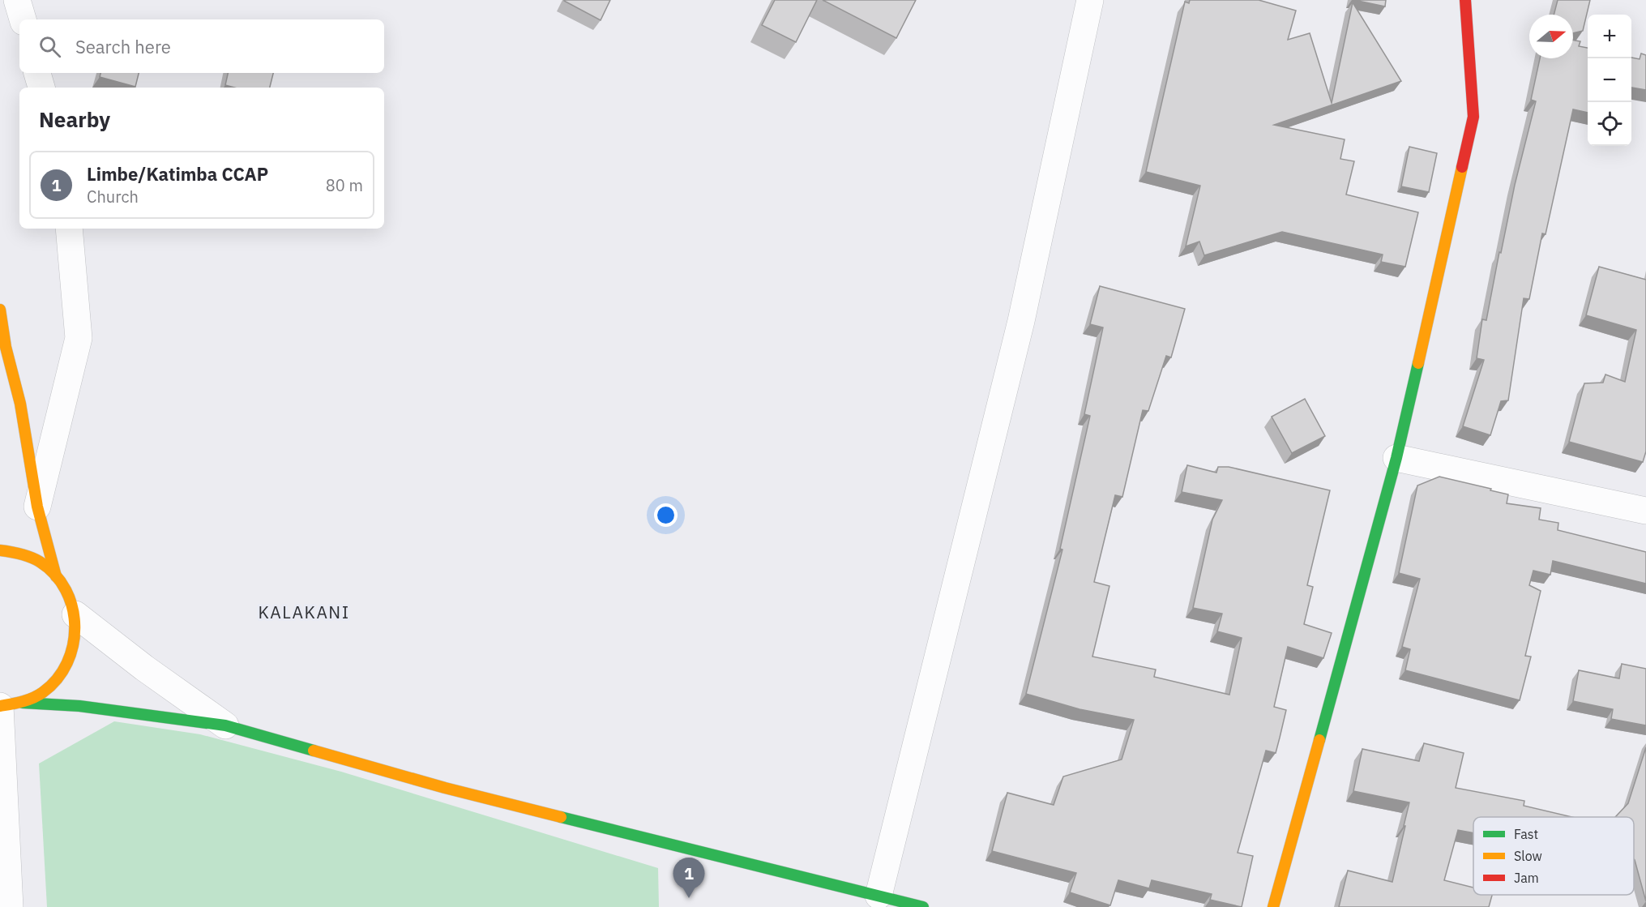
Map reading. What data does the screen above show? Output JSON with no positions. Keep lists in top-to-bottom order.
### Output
{
  "districts": ["KALAKANI"],
  "legend": ["Fast", "Slow", "Jam"],
  "north": "right",
  "page": {
    "map_buttons": ["+", "−"],
    "search": "Search here",
    "heading": "Nearby",
    "list": [
      {
        "mark": "1",
        "name": "Limbe/Katimba CCAP",
        "note": "Church",
        "value": "80 m"
      }
    ],
    "pins": "1"
  }
}
